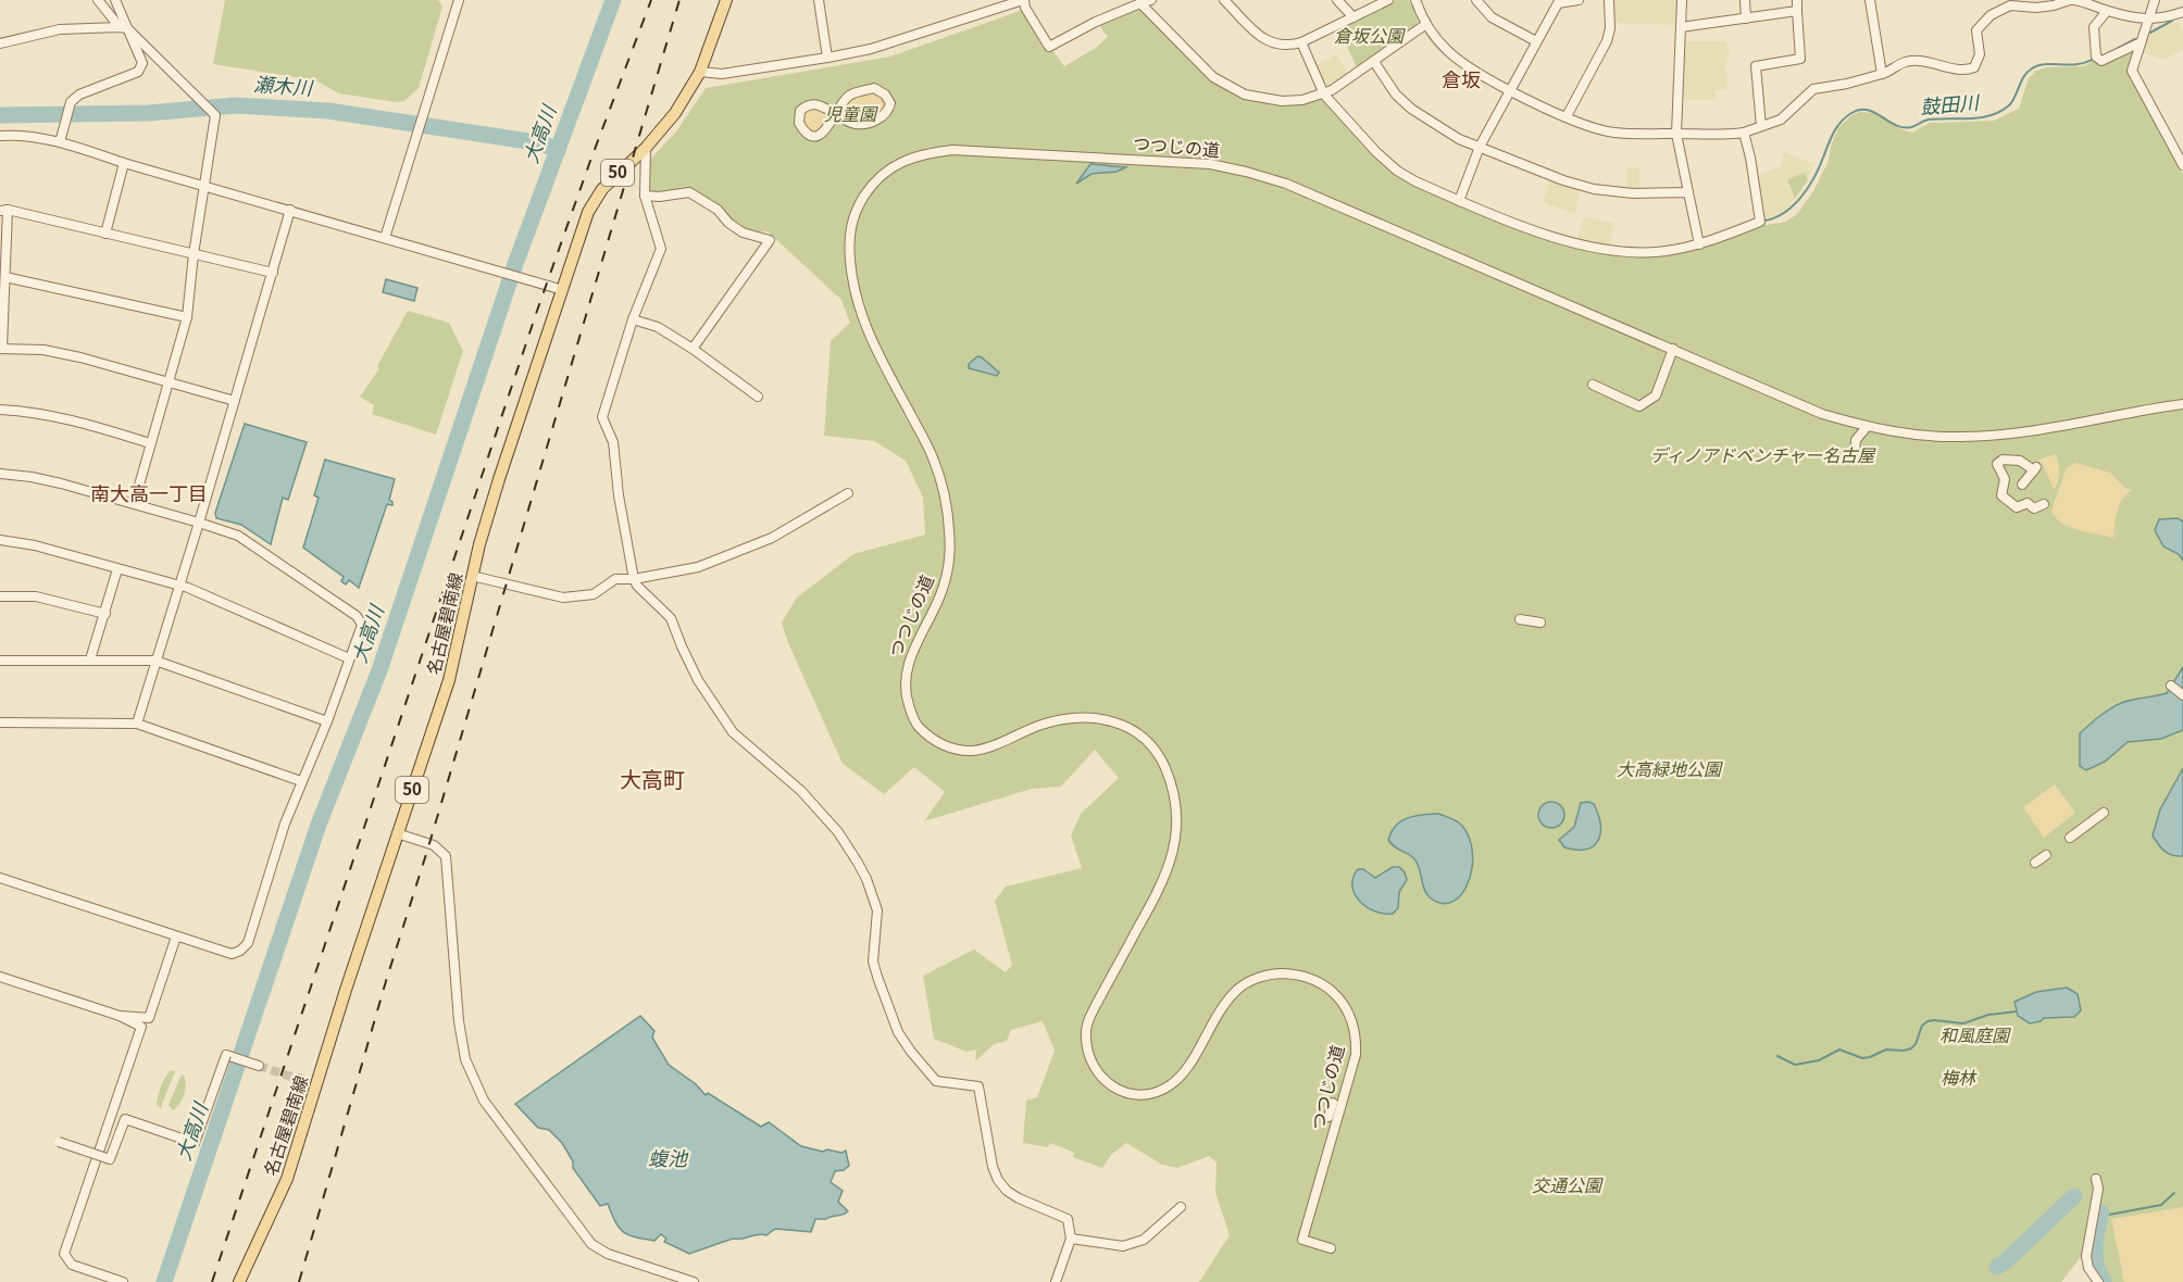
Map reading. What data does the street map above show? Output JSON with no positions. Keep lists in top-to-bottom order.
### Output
{
  "streets": {
    "main road": ["50", "名古屋碧南線"],
    "street": ["つつじの道"]
  },
  "districts": ["倉坂", "南大高一丁目", "大高町"],
  "water": [
    "瀬木川",
    "鼓田川",
    "大高川",
    "蝮池"
  ],
  "parks": [
    "倉坂公園",
    "児童園",
    "ディノアドベンチャー名古屋",
    "大高緑地公園",
    "和風庭園",
    "梅林",
    "交通公園"
  ]
}
